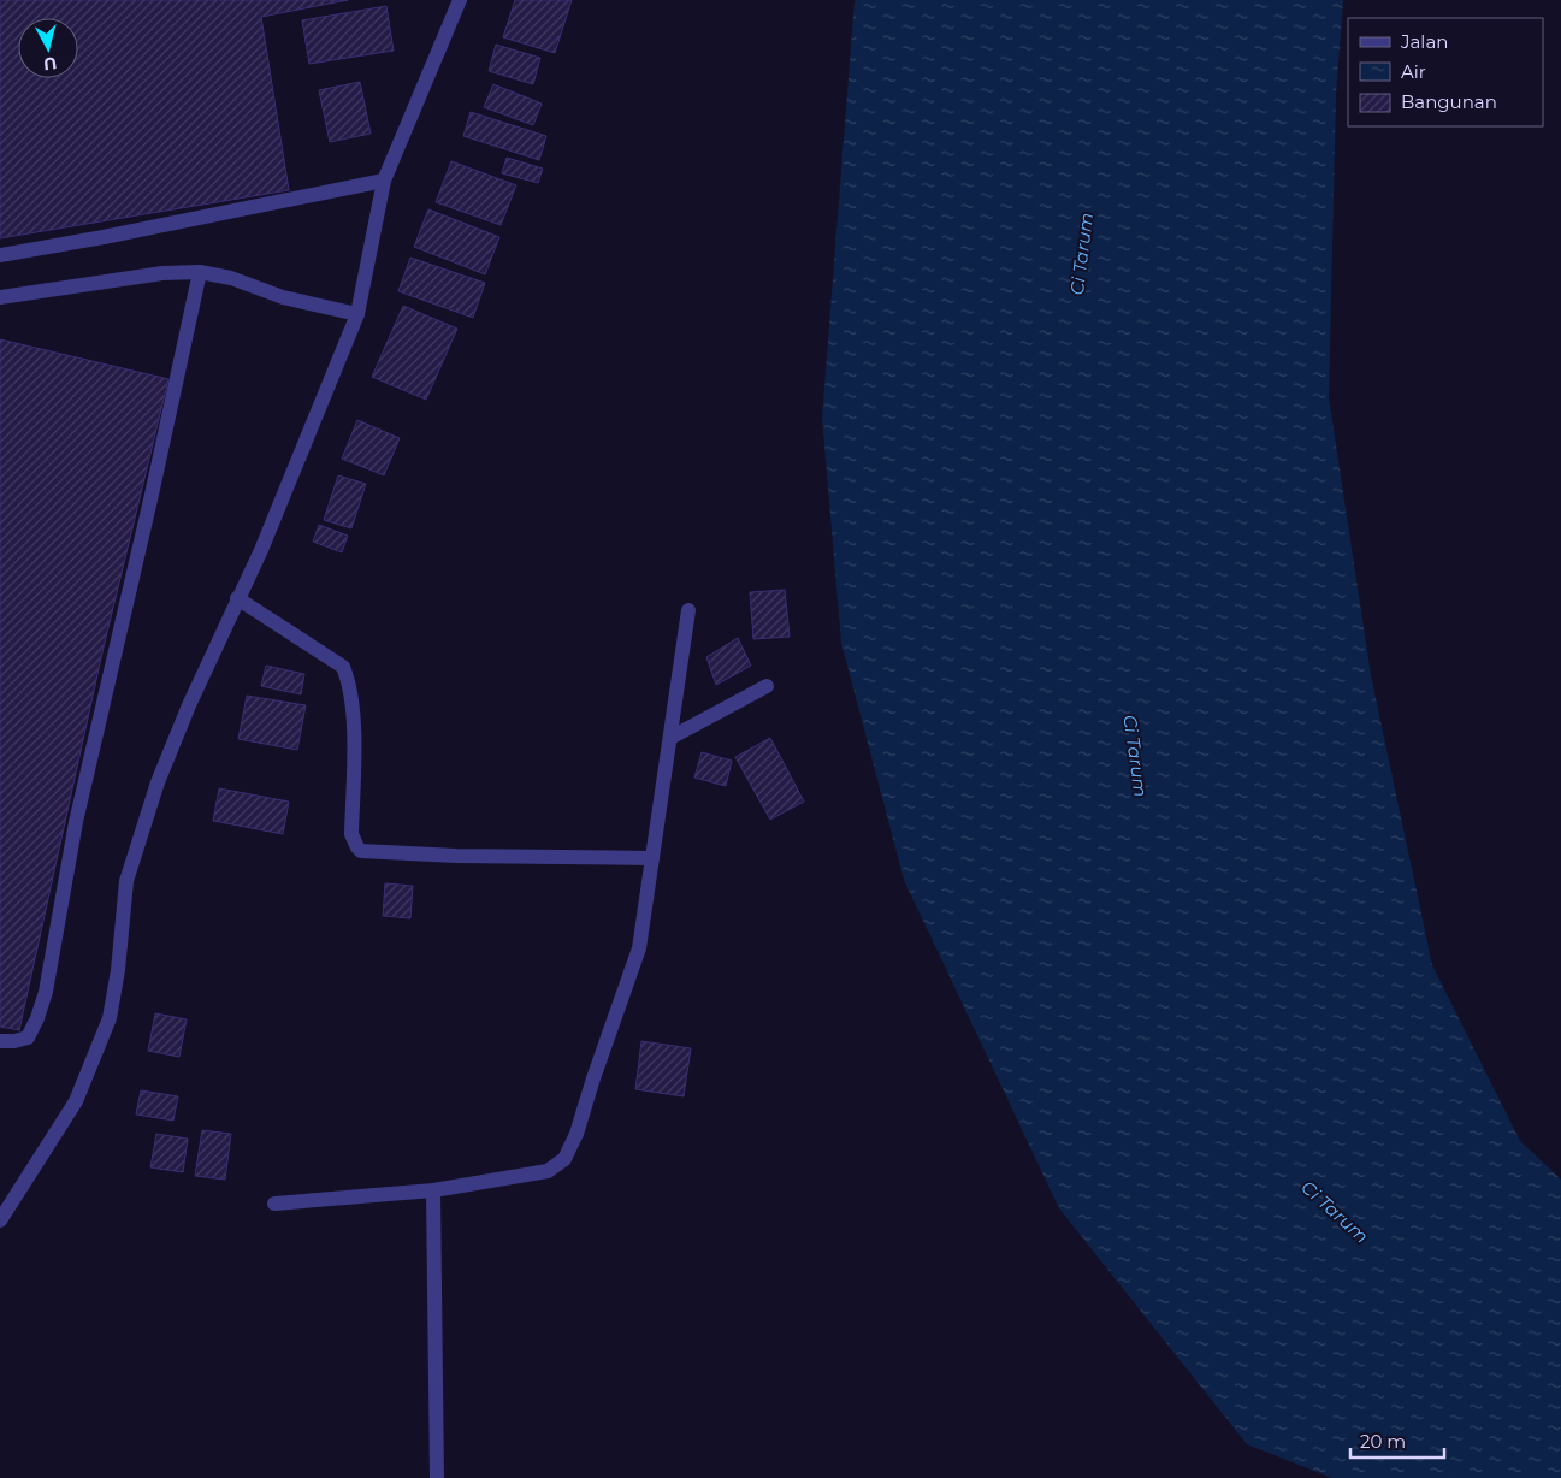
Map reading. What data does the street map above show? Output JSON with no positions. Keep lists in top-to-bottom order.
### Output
{
  "water": ["Ci Tarum"],
  "legend": ["Jalan", "Air", "Bangunan"],
  "scale_bar": "20 m",
  "north": "bottom"
}
